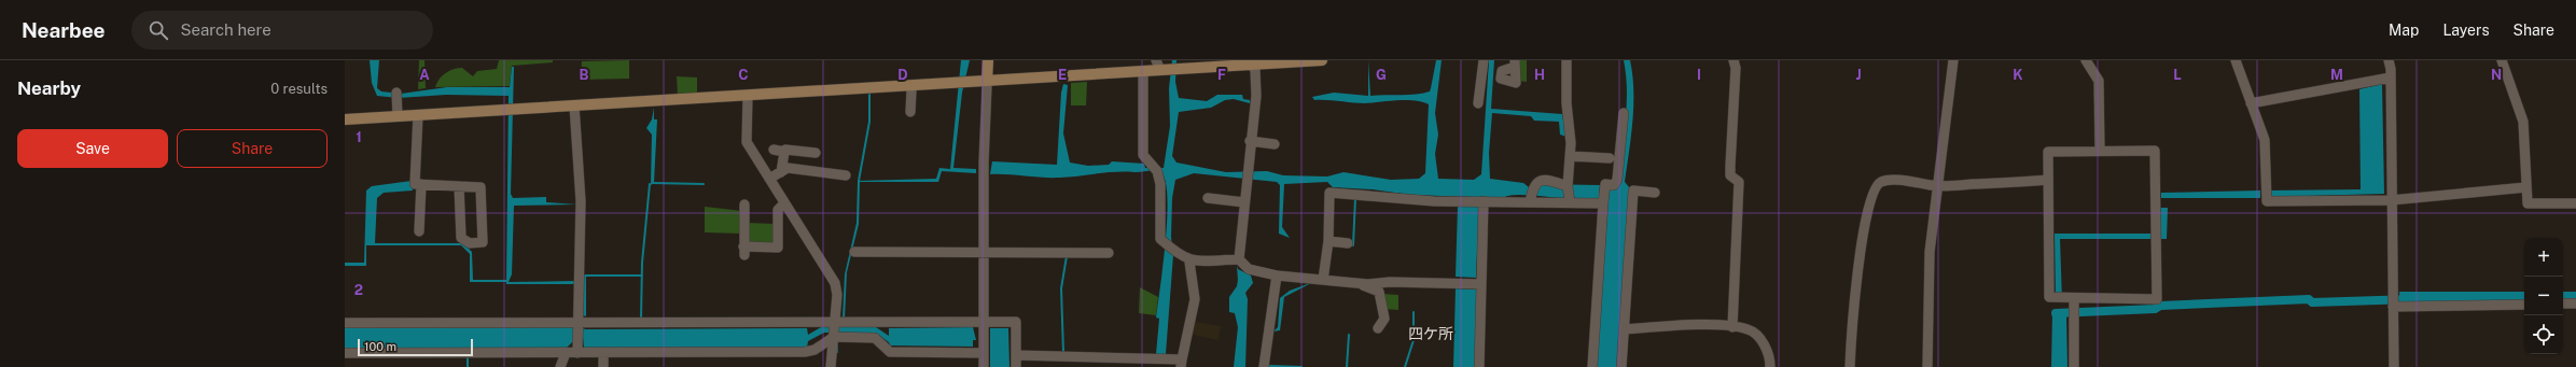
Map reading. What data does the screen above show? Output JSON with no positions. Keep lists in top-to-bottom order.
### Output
{
  "districts": ["四ケ所"],
  "scale_bar": "100 m",
  "page": {
    "header": "Nearbee",
    "search": "Search here",
    "nav": ["Map", "Layers", "Share"],
    "heading": ["Nearby", "0 results"],
    "buttons": ["Save", "Share"],
    "map_buttons": ["+", "−"],
    "scale": "100 m"
  },
  "grid": {
    "columns": [
      "A",
      "B",
      "C",
      "D",
      "E",
      "F",
      "G",
      "H",
      "I",
      "J",
      "K",
      "L",
      "M",
      "N"
    ],
    "rows": ["1", "2"]
  }
}
